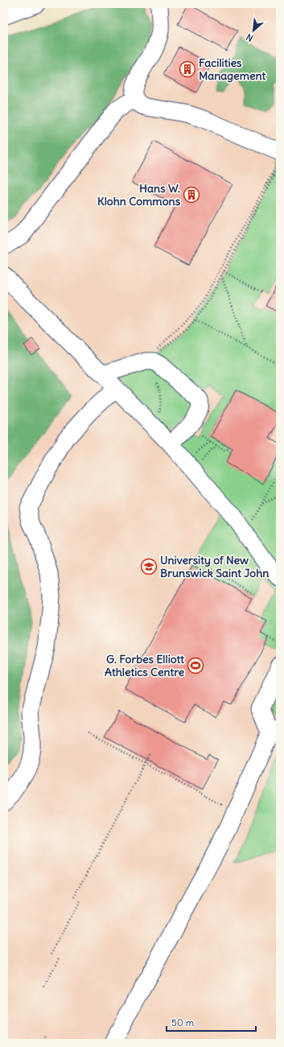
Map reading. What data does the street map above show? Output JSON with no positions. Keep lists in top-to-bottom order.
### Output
{
  "places": {
    "building": ["Facilities Management", "Hans W. Klohn Commons"],
    "school or university": ["University of New Brunswick Saint John"],
    "sports": ["G. Forbes Elliott Athletics Centre"]
  },
  "scale_bar": "50 m",
  "north": "bottom left"
}
